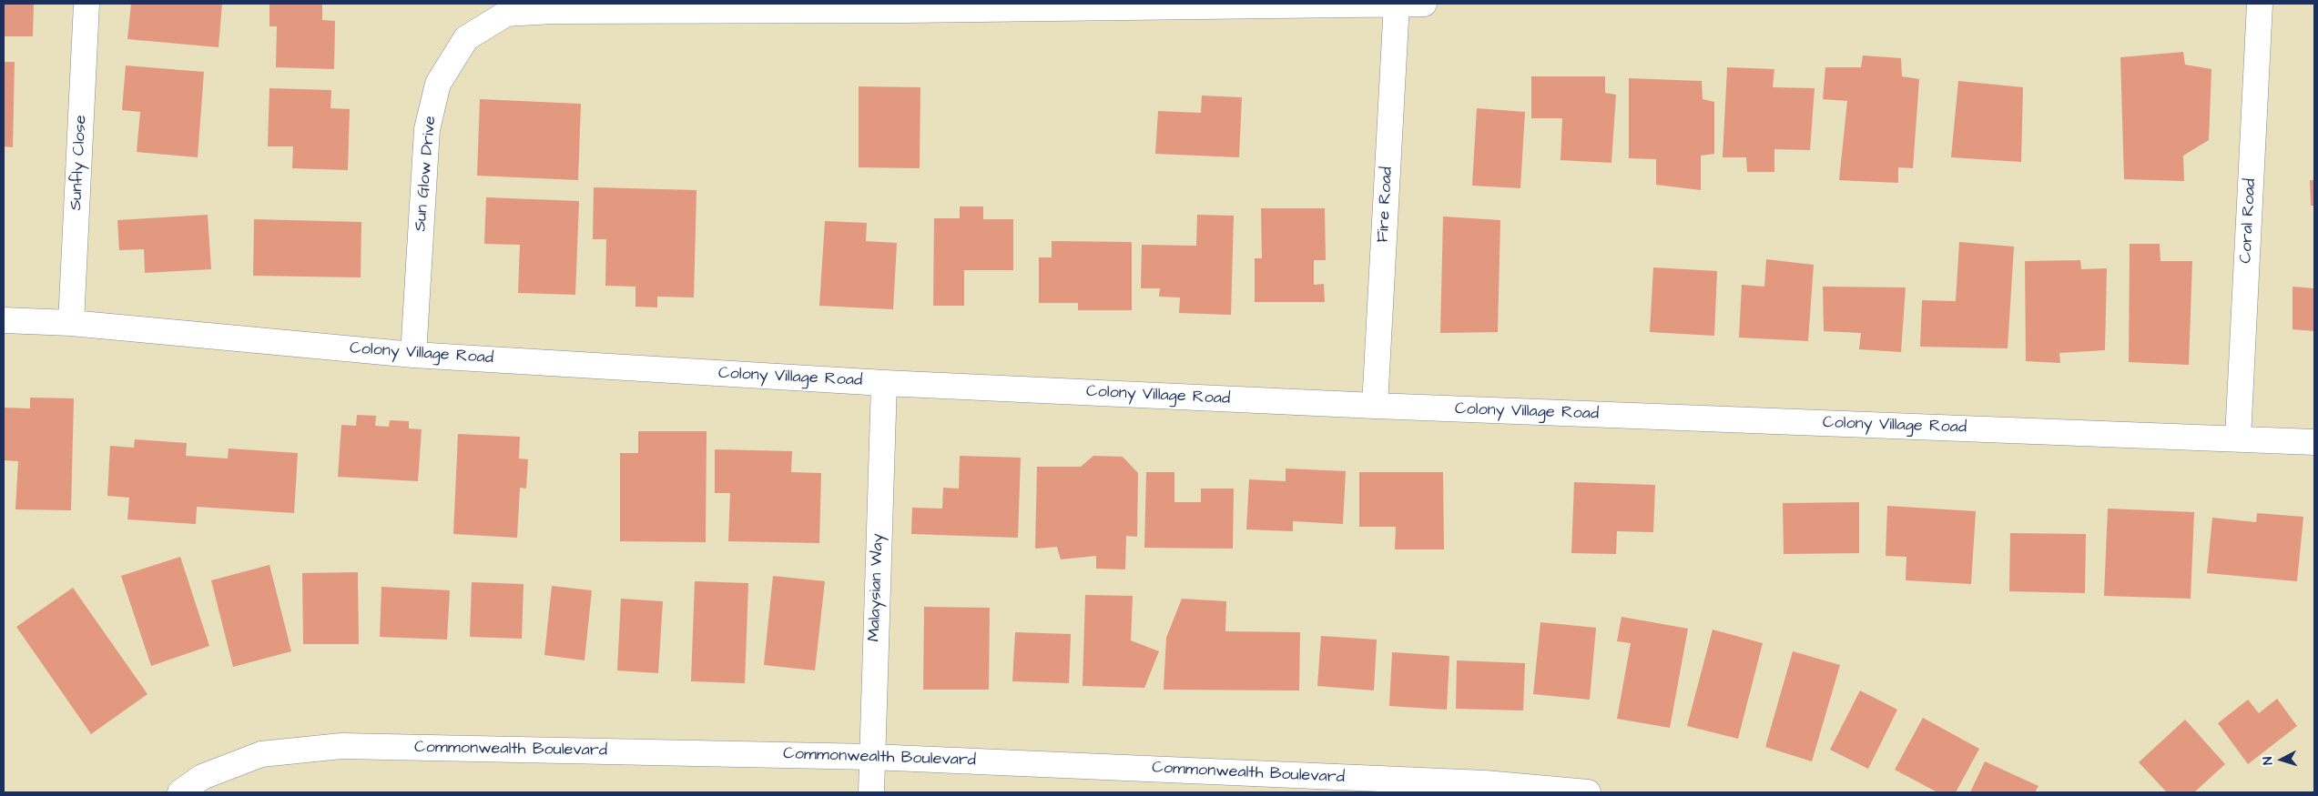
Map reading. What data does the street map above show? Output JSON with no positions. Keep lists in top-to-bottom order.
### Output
{
  "streets": {
    "street": [
      "Sunfly Close",
      "Sun Glow Drive",
      "Fire Road",
      "Coral Road",
      "Colony Village Road",
      "Malaysian Way",
      "Commonwealth Boulevard"
    ]
  },
  "crossings": [
    ["Sunfly Close", "Colony Village Road"],
    ["Sun Glow Drive", "Fire Road"],
    ["Sun Glow Drive", "Colony Village Road"],
    ["Fire Road", "Colony Village Road"],
    ["Coral Road", "Colony Village Road"],
    ["Colony Village Road", "Malaysian Way"],
    ["Malaysian Way", "Commonwealth Boulevard"]
  ],
  "north": "left"
}
